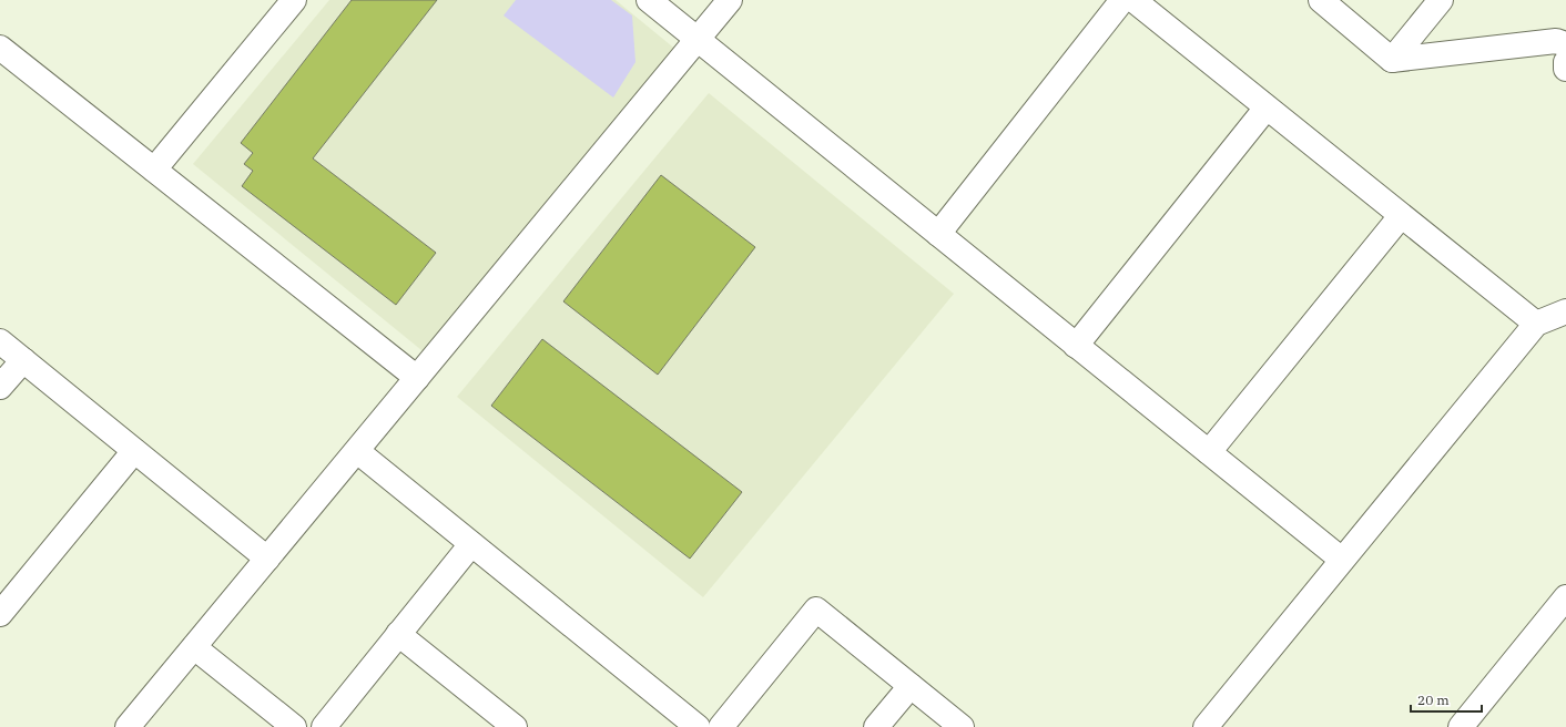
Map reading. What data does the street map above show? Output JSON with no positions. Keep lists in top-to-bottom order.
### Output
{
  "scale_bar": "20 m"
}
